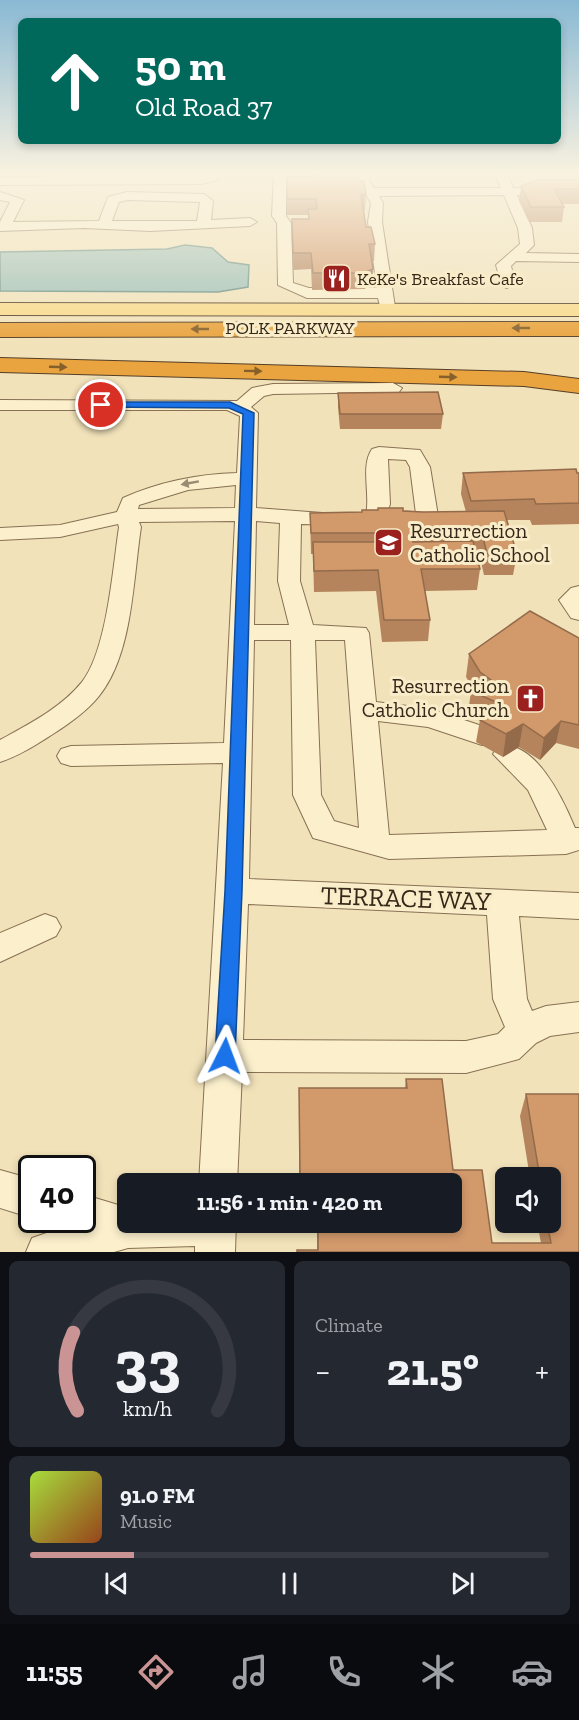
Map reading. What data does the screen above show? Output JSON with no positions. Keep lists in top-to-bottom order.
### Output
{
  "streets": {
    "highway": ["POLK PARKWAY"],
    "street": ["TERRACE WAY"]
  },
  "places": {
    "restaurant": ["KeKe's Breakfast Cafe"],
    "school or university": ["Resurrection Catholic School"],
    "church": ["Resurrection Catholic Church"]
  },
  "page": {
    "turn": ["50 m", "Old Road 37"],
    "limit": "40",
    "trip": "11:56 · 1 min · 420 m",
    "tile": "Climate",
    "heat": ["−", "21.5°", "+"],
    "song": ["91.0 FM", "Music"],
    "tabs": "11:55",
    "gauge": ["33", "km/h"]
  }
}
